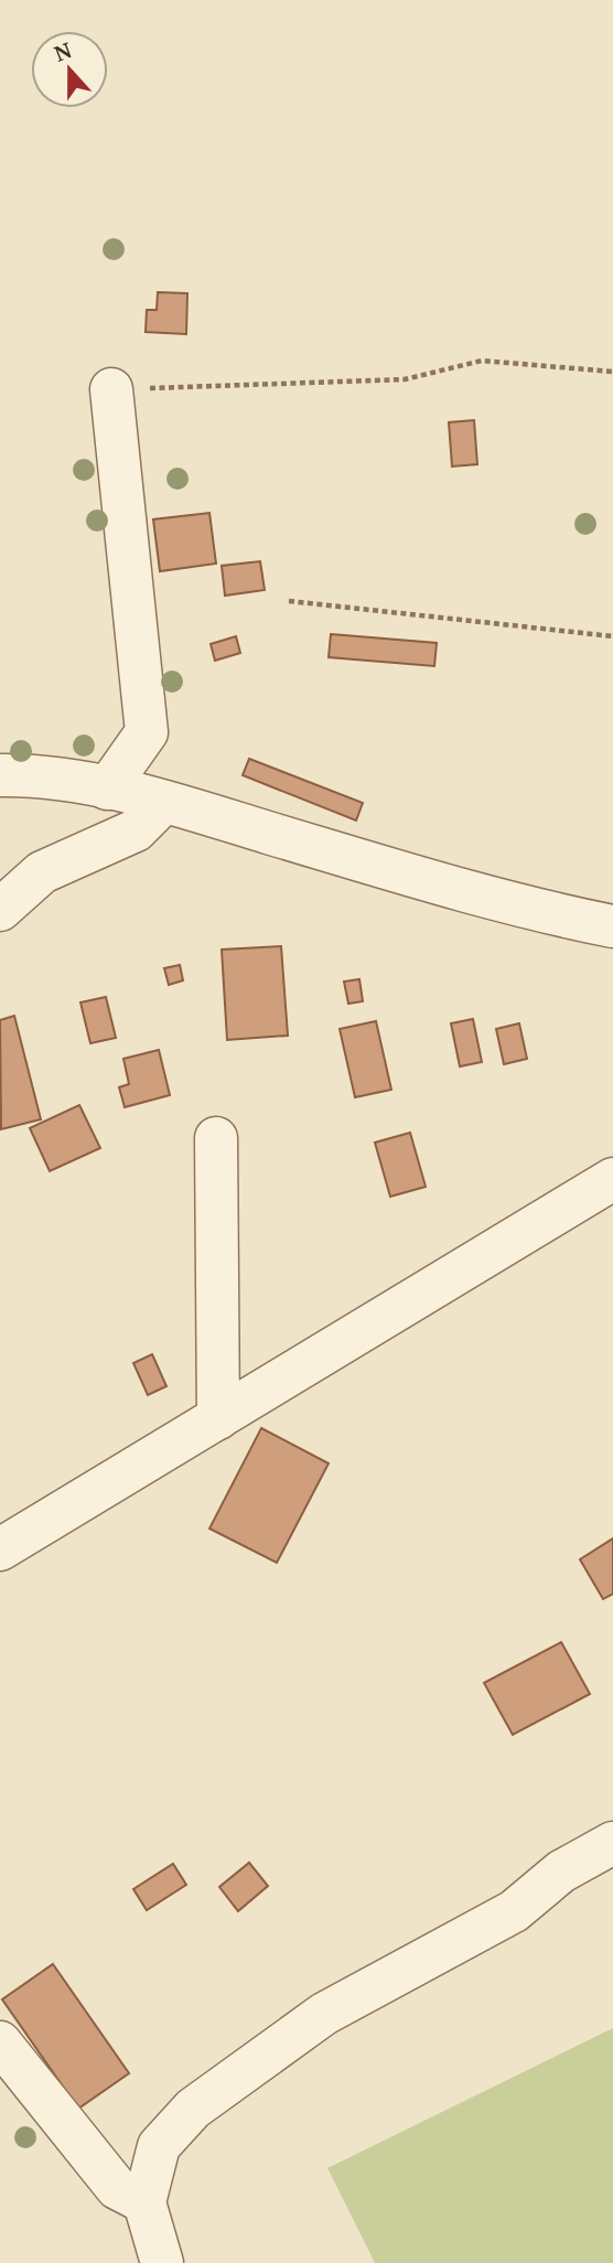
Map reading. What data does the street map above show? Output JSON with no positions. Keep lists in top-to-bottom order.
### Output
{
  "north": "top"
}
